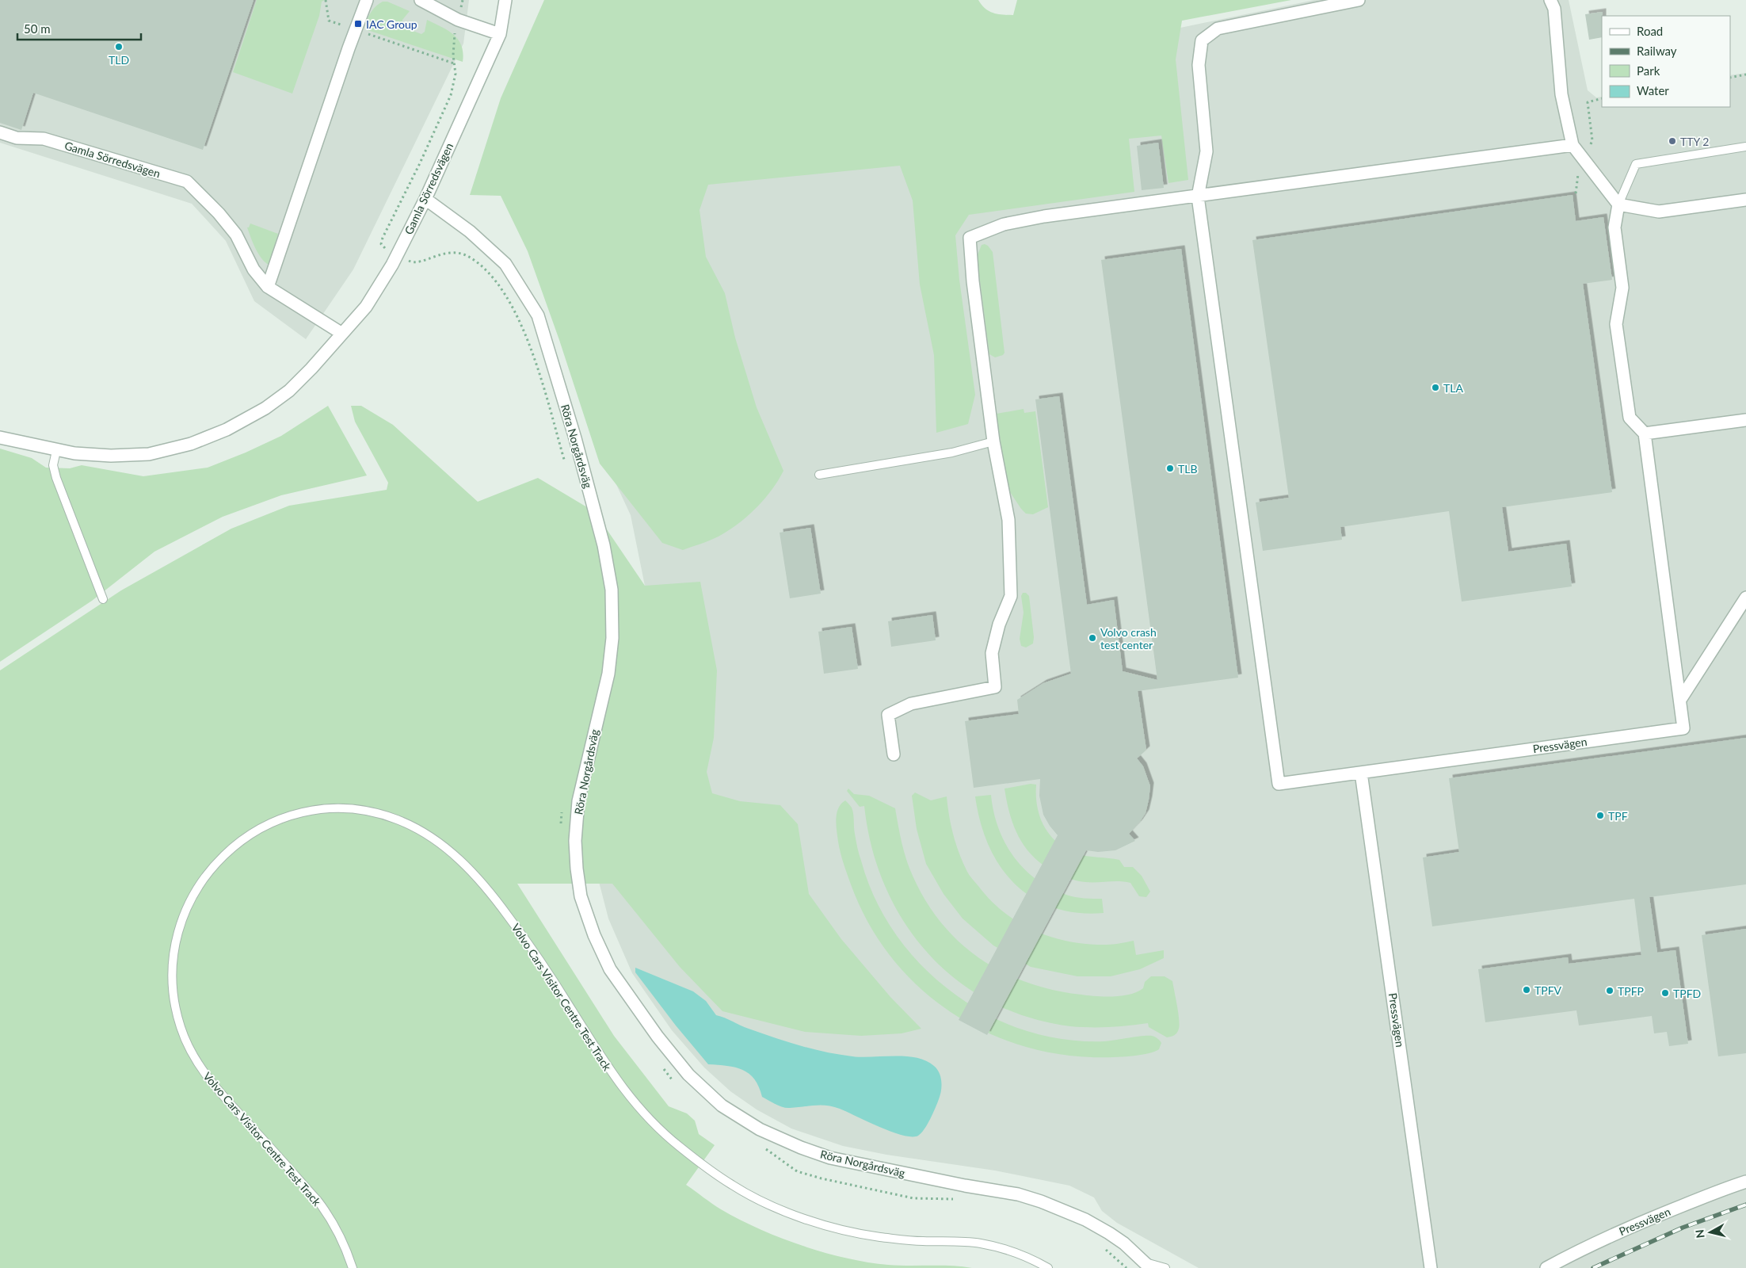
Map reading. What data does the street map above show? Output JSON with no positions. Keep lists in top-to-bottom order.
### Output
{
  "streets": {
    "street": ["Gamla Sörredsvägen", "Röra Norgårdsväg", "Pressvägen"],
    "lane": ["Volvo Cars Visitor Centre Test Track"]
  },
  "crossings": [
    ["Gamla Sörredsvägen", "Röra Norgårdsväg"]
  ],
  "places": {
    "transit": ["IAC Group"],
    "other": [
      "TLD",
      "TTY 2",
      "TLA",
      "TLB",
      "Volvo crash test center",
      "TPF",
      "TPFV",
      "TPFP",
      "TPFD"
    ]
  },
  "legend": [
    "Road",
    "Railway",
    "Park",
    "Water"
  ],
  "scale_bar": "50 m",
  "north": "left"
}
